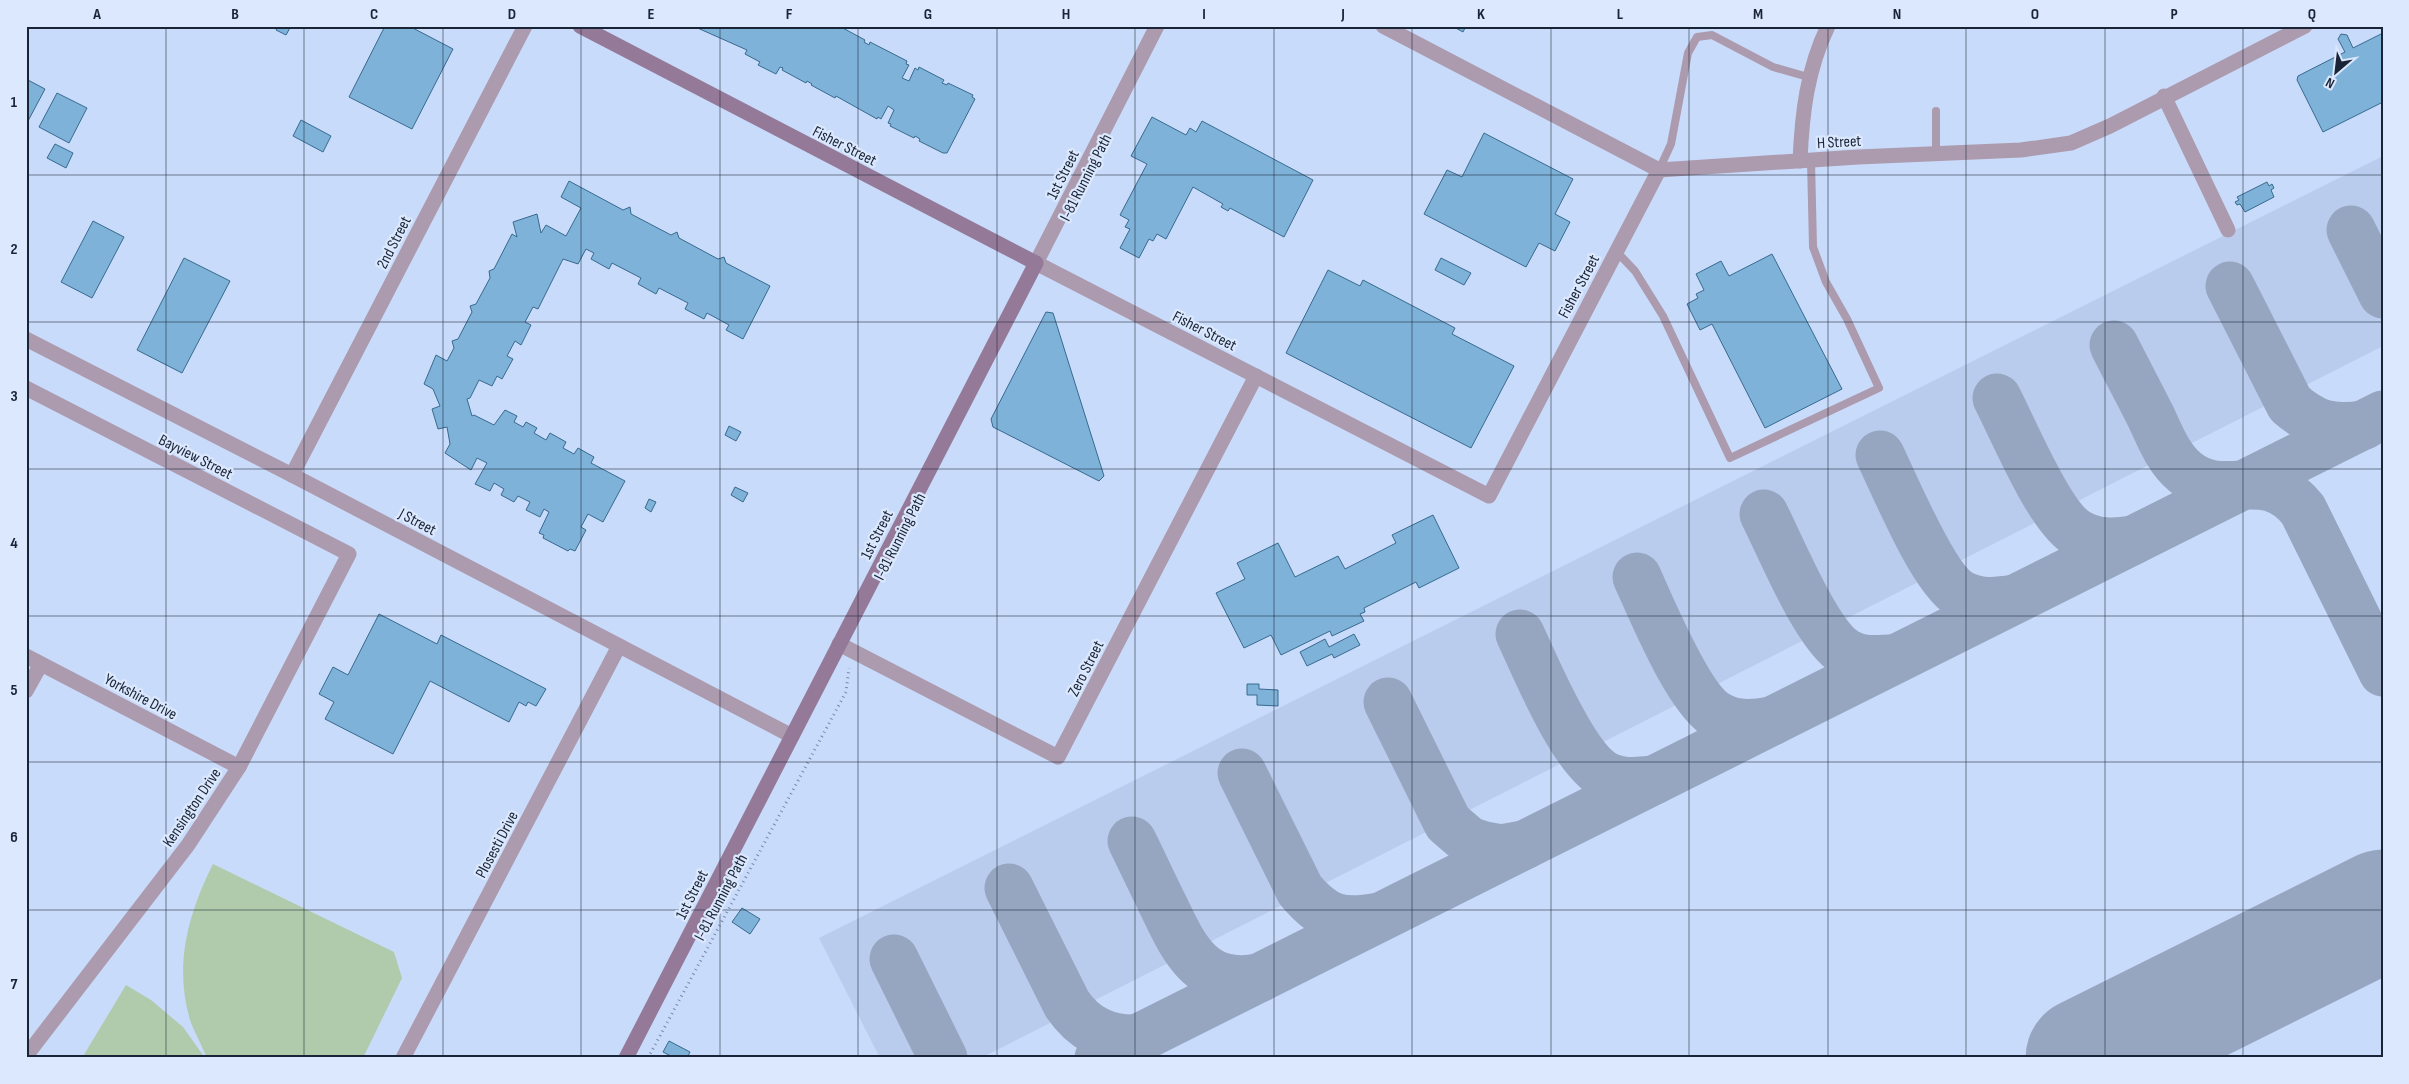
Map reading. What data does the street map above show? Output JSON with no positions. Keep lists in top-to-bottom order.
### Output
{
  "streets": {
    "street": [
      "H Street",
      "Fisher Street",
      "1st Street",
      "2nd Street",
      "Bayview Street",
      "J Street",
      "Zero Street",
      "Yorkshire Drive",
      "Kensington Drive",
      "Plosesti Drive"
    ],
    "path": ["I-81 Running Path"]
  },
  "crossings": [
    ["H Street", "Fisher Street"],
    ["Fisher Street", "1st Street"],
    ["Fisher Street", "Zero Street"],
    ["1st Street", "J Street"],
    ["1st Street", "Zero Street"],
    ["I-81 Running Path", "Zero Street"],
    ["2nd Street", "J Street"],
    ["Bayview Street", "Kensington Drive"],
    ["J Street", "Plosesti Drive"],
    ["Yorkshire Drive", "Kensington Drive"]
  ],
  "north": "bottom left",
  "grid": {
    "columns": [
      "A",
      "B",
      "C",
      "D",
      "E",
      "F",
      "G",
      "H",
      "I",
      "J",
      "K",
      "L",
      "M",
      "N",
      "O",
      "P",
      "Q"
    ],
    "rows": [
      "1",
      "2",
      "3",
      "4",
      "5",
      "6",
      "7"
    ]
  }
}
